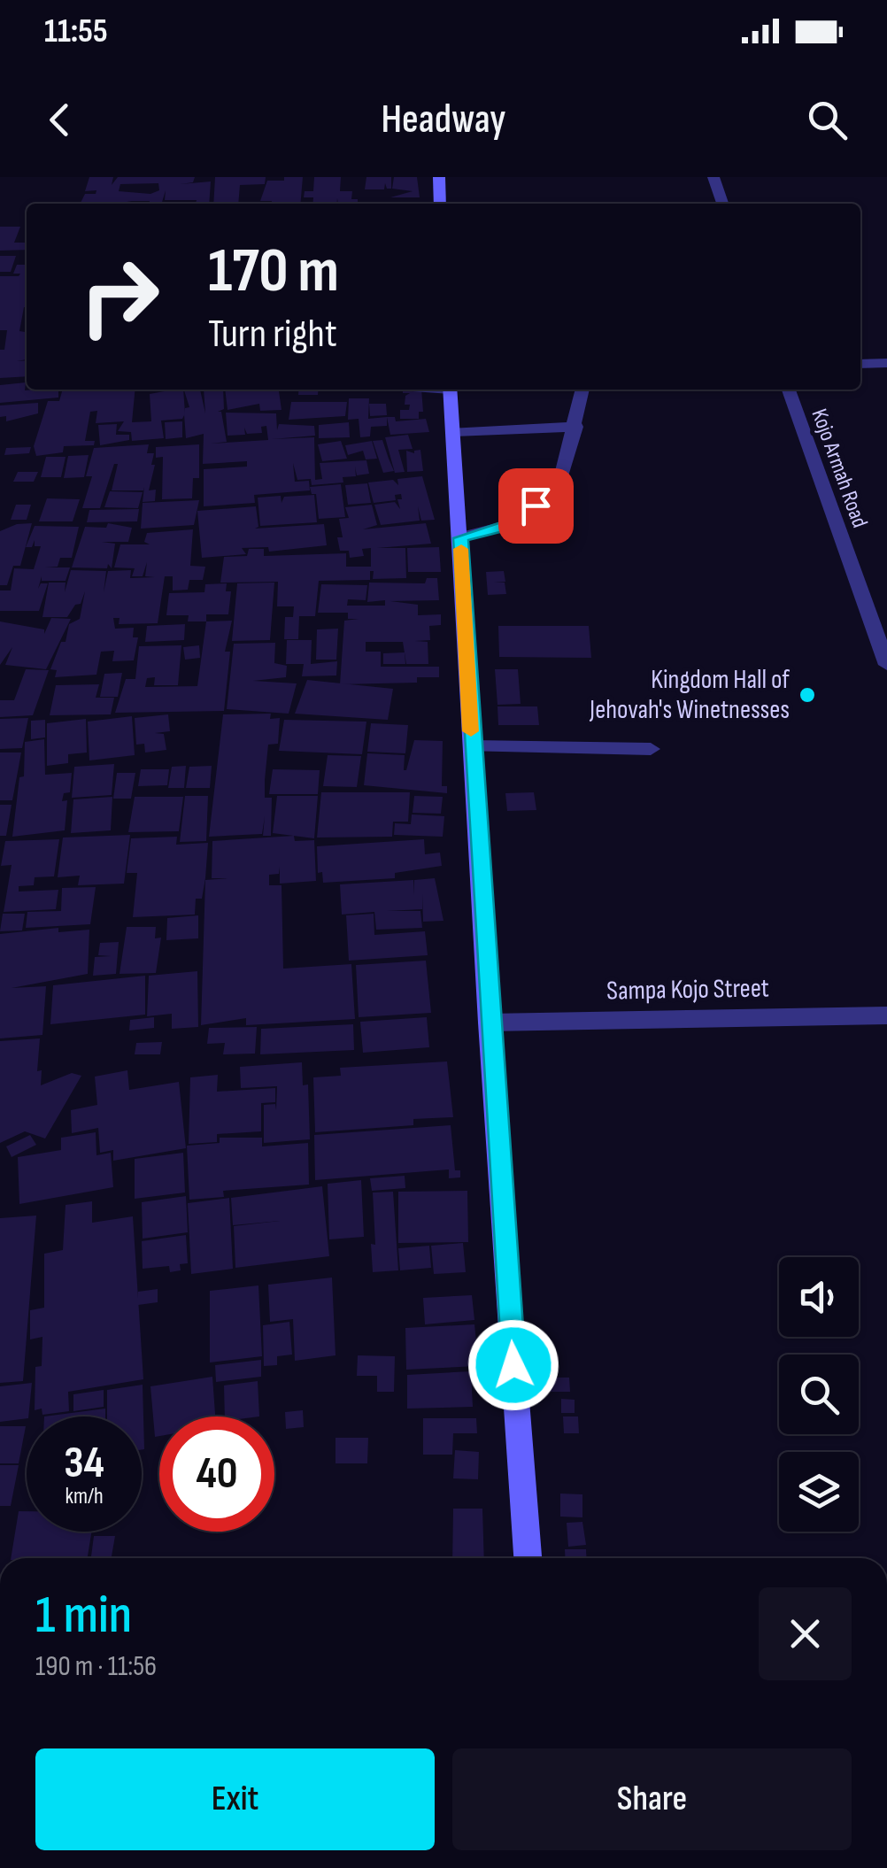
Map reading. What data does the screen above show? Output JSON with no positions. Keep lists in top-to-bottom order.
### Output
{
  "streets": {
    "street": ["Kojo Armah Road", "Sampa Kojo Street"]
  },
  "places": ["Kingdom Hall of Jehovah's Winetnesses"],
  "page": {
    "status": "11:55",
    "header": "Headway",
    "turn": ["170 m", "Turn right"],
    "speed": "34 km/h",
    "limit": "40",
    "heading": ["1 min", "190 m · 11:56"],
    "buttons": ["Exit", "Share"]
  }
}
